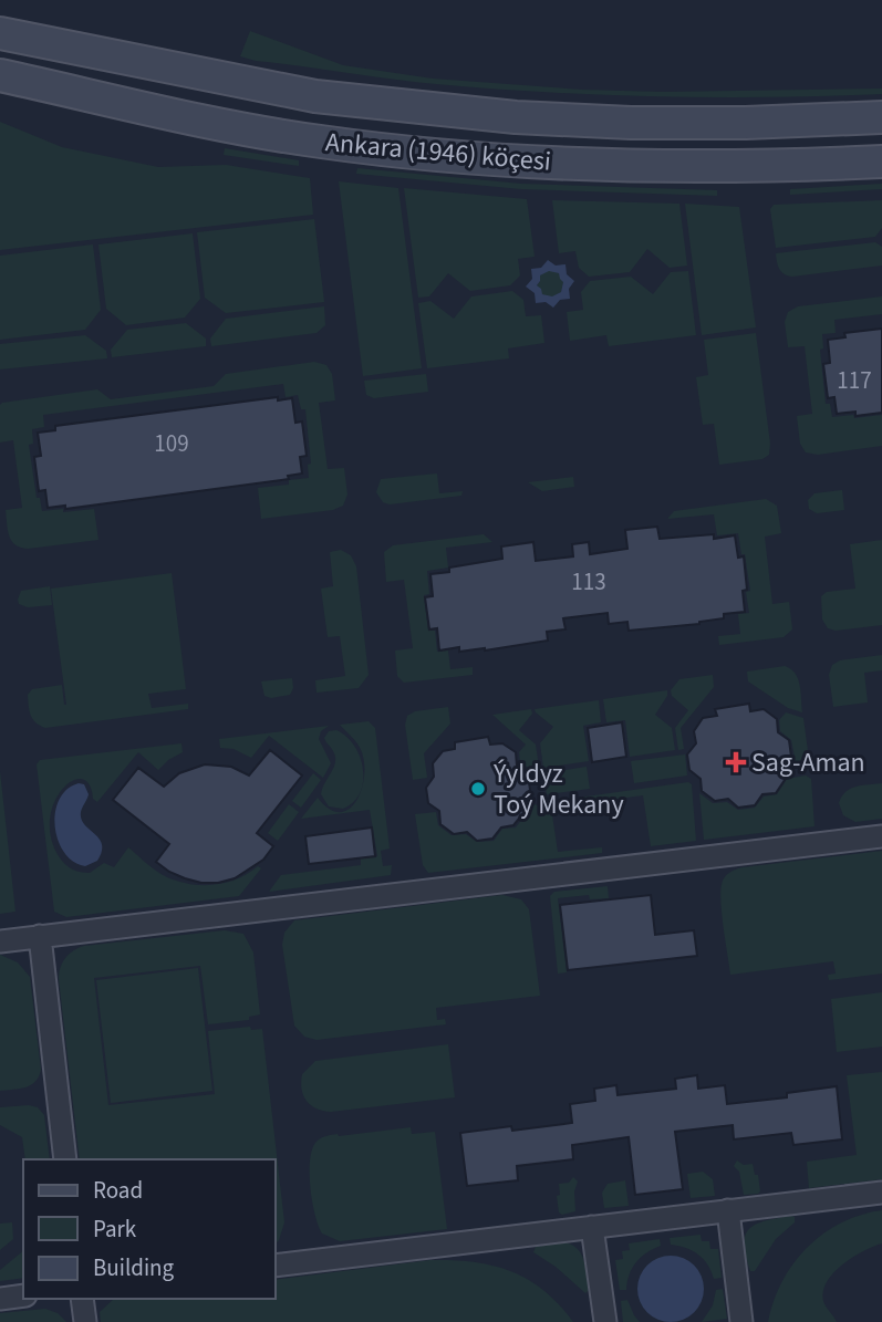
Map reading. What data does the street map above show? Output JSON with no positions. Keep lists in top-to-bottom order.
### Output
{
  "streets": {
    "main road": ["Ankara (1946) köçesi"]
  },
  "places": {
    "health": ["Sag-Aman"],
    "other": ["Ýyldyz Toý Mekany"]
  },
  "house_numbers": ["117", "109", "113"],
  "legend": ["Road", "Park", "Building"]
}
